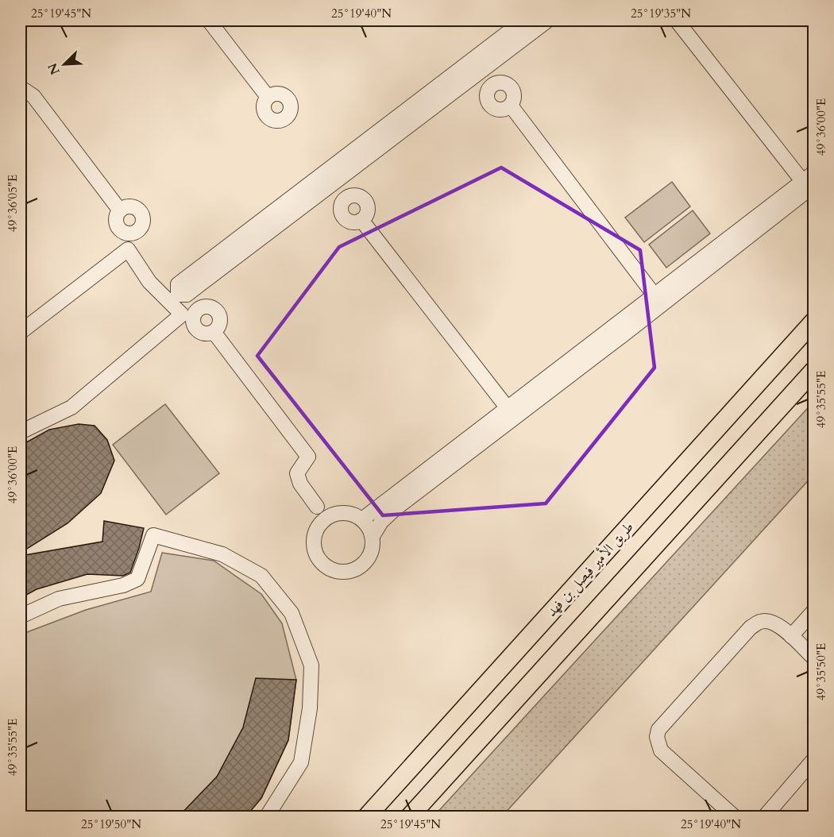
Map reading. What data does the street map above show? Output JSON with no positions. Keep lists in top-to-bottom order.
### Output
{
  "streets": {
    "main road": ["طريق الأمير فيصل بن فهد"]
  },
  "north": "bottom left",
  "coordinates": [
    "25°19'45\"N",
    "25°19'40\"N",
    "25°19'35\"N",
    "49°36'00\"E",
    "49°36'05\"E",
    "49°35'55\"E",
    "49°35'50\"E",
    "25°19'50\"N"
  ]
}
